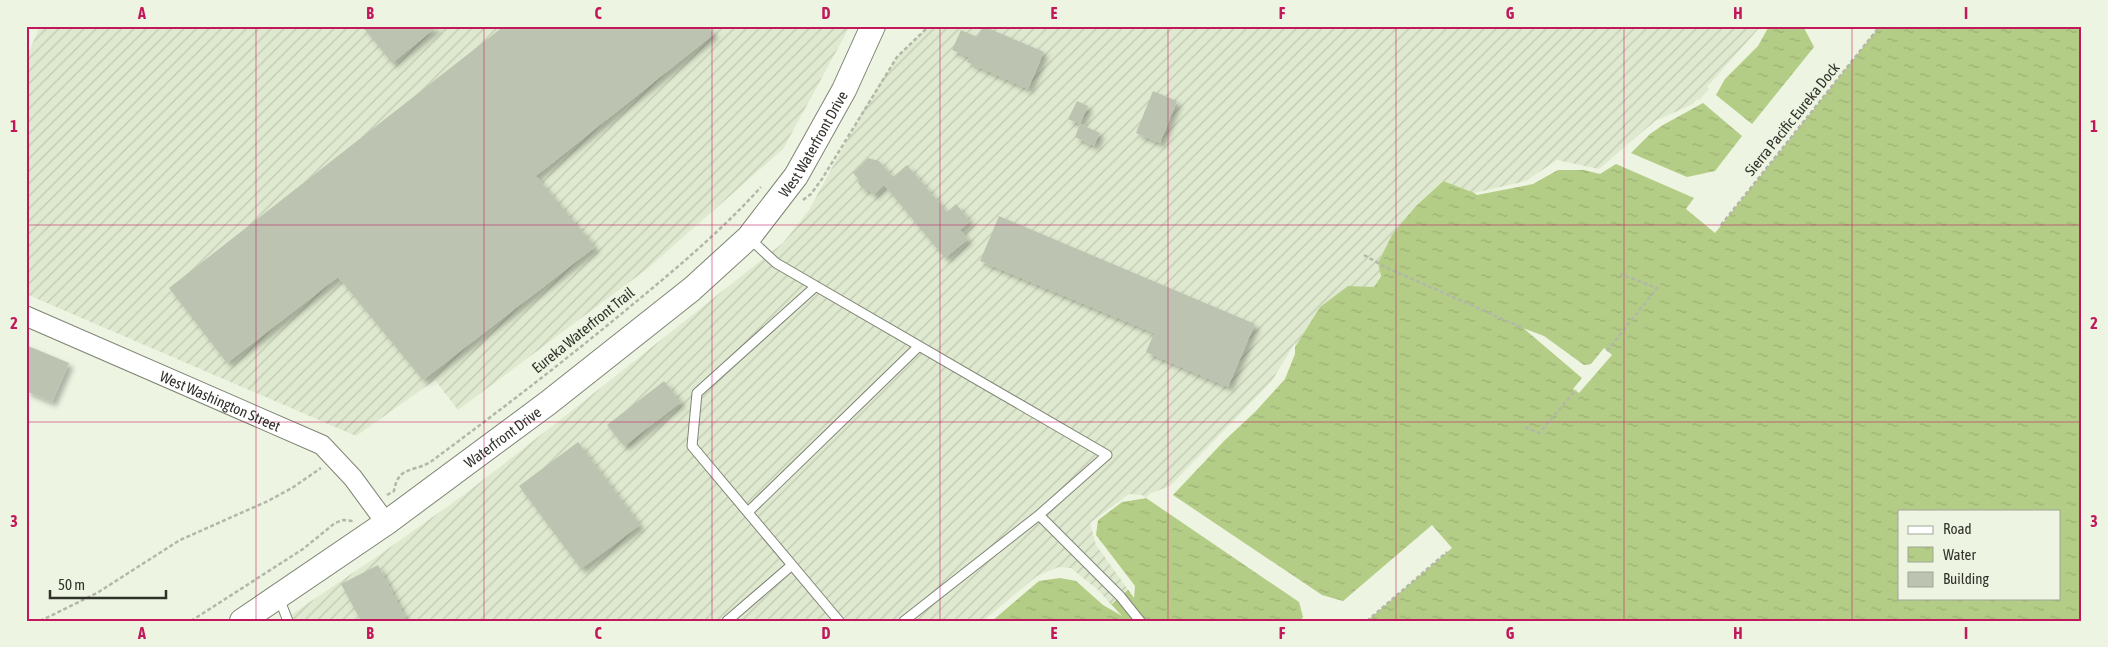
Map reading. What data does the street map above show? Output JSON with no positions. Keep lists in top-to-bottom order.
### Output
{
  "streets": {
    "street": ["West Waterfront Drive", "West Washington Street", "Waterfront Drive"],
    "path": ["Sierra Pacific Eureka Dock", "Eureka Waterfront Trail"]
  },
  "crossings": [
    ["West Waterfront Drive", "Waterfront Drive"],
    ["Eureka Waterfront Trail", "West Washington Street"],
    ["Eureka Waterfront Trail", "Waterfront Drive"],
    ["West Washington Street", "Waterfront Drive"]
  ],
  "legend": ["Road", "Water", "Building"],
  "scale_bar": "50 m",
  "grid": {
    "columns": [
      "A",
      "B",
      "C",
      "D",
      "E",
      "F",
      "G",
      "H",
      "I"
    ],
    "rows": ["1", "2", "3"]
  }
}
